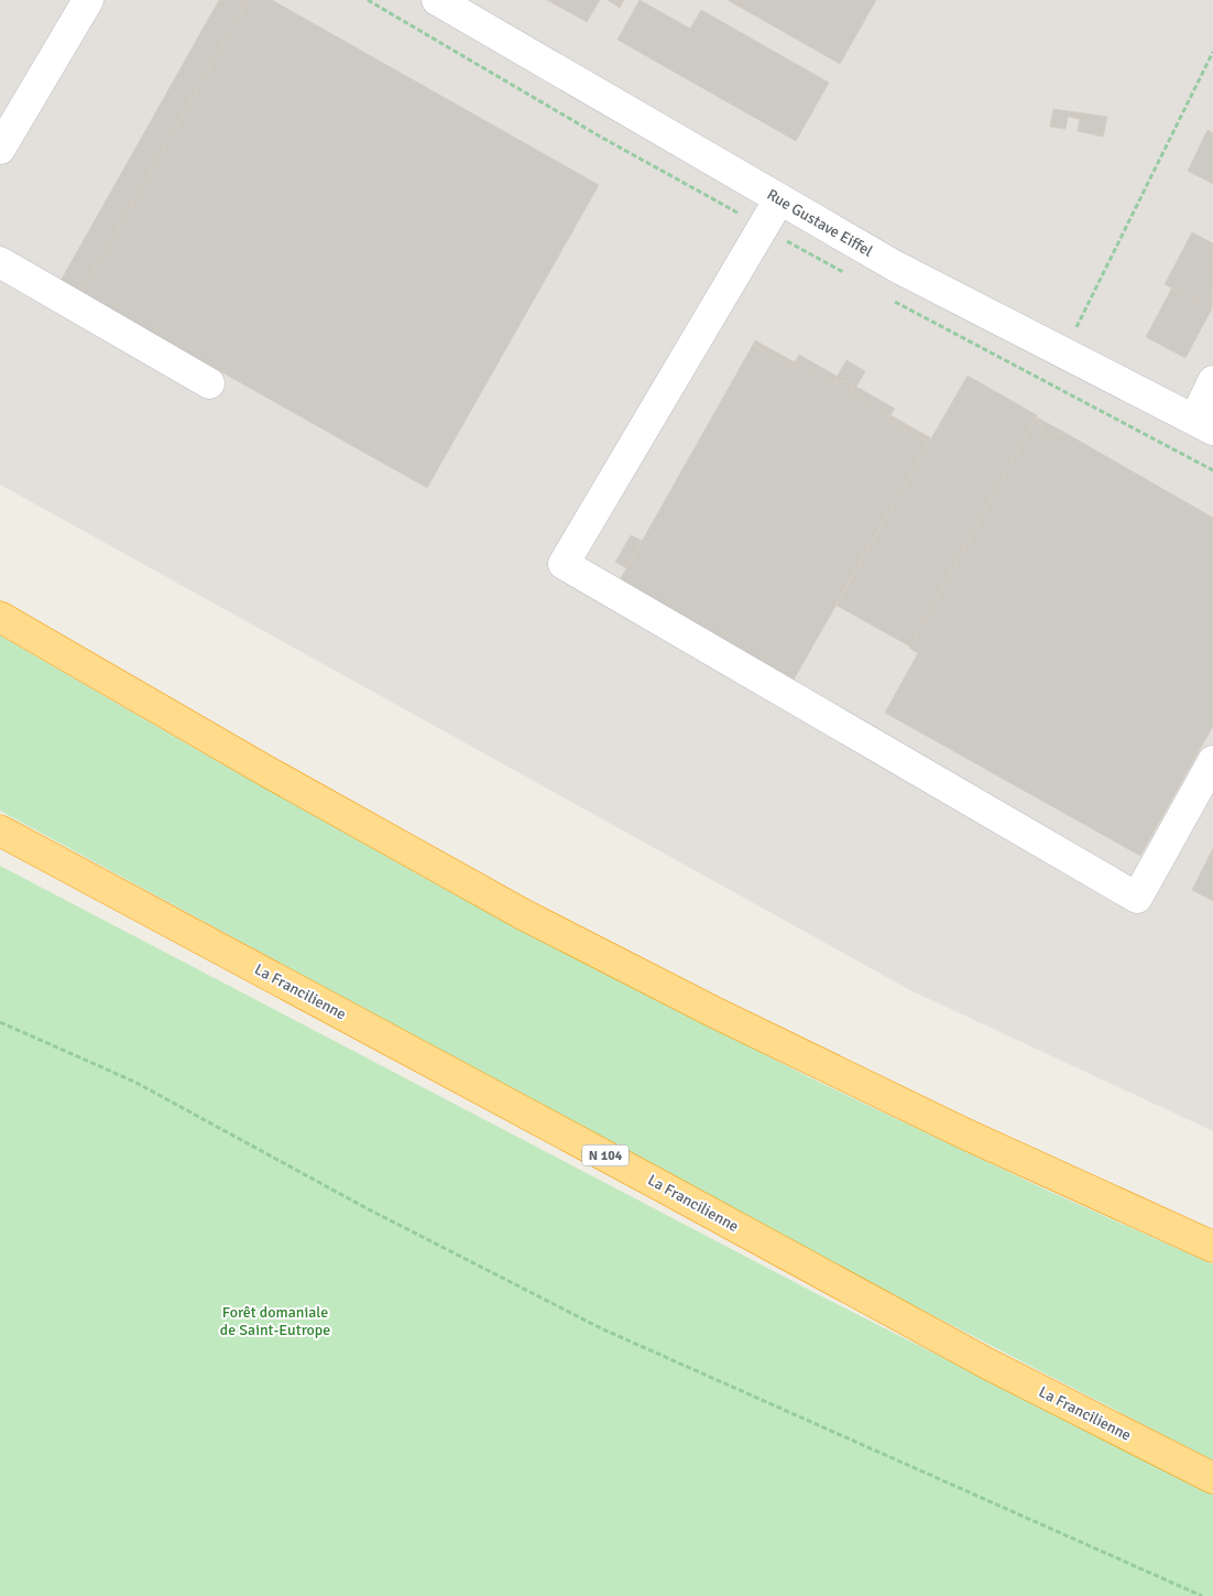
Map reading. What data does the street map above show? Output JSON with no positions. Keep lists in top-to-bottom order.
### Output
{
  "streets": {
    "highway": ["La Francilienne", "N 104"],
    "street": ["Rue Gustave Eiffel"]
  },
  "parks": ["Forêt domaniale de Saint-Eutrope"]
}
